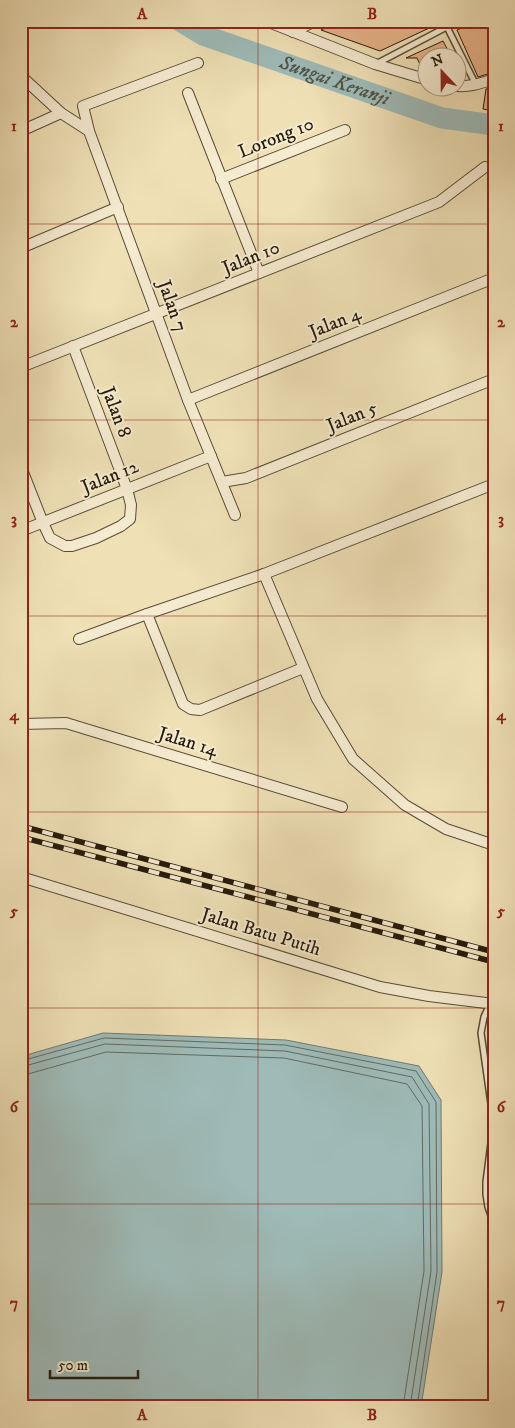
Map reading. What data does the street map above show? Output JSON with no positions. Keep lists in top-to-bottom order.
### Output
{
  "streets": {
    "street": [
      "Lorong 10",
      "Jalan 10",
      "Jalan 7",
      "Jalan 4",
      "Jalan 8",
      "Jalan 5",
      "Jalan 12",
      "Jalan 14",
      "Jalan Batu Putih"
    ]
  },
  "crossings": [
    ["Lorong 10", "Jalan 10"],
    ["Jalan 10", "Jalan 7"],
    ["Jalan 10", "Jalan 8"],
    ["Jalan 7", "Jalan 4"],
    ["Jalan 7", "Jalan 5"],
    ["Jalan 7", "Jalan 12"],
    ["Jalan 8", "Jalan 12"]
  ],
  "water": ["Sungai Keranji"],
  "scale_bar": "50 m",
  "north": "top",
  "grid": {
    "columns": ["A", "B"],
    "rows": [
      "1",
      "2",
      "3",
      "4",
      "5",
      "6",
      "7"
    ]
  }
}
